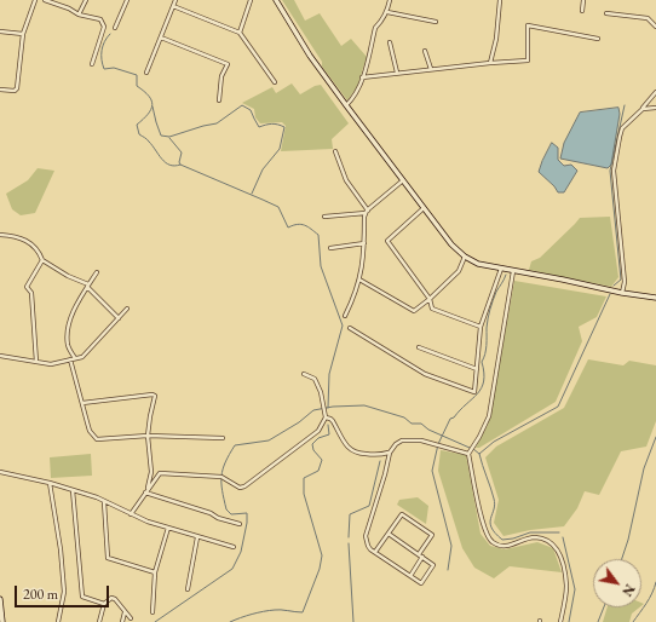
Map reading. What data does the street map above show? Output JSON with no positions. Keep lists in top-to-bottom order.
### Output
{
  "scale_bar": "200 m",
  "north": "bottom right"
}
